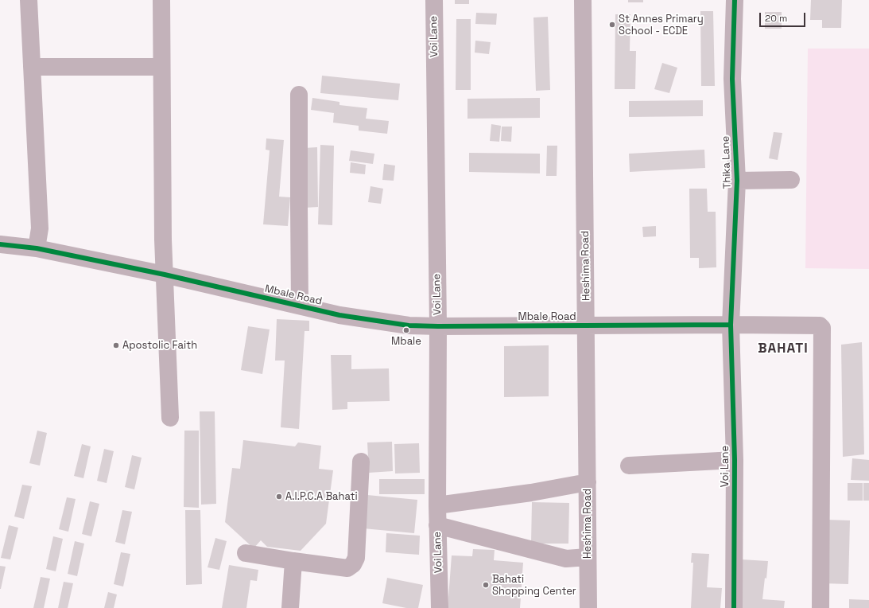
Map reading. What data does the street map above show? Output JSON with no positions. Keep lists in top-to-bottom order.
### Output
{
  "streets": {
    "street": [
      "Voi Lane",
      "Thika Lane",
      "Heshima Road",
      "Mbale Road"
    ]
  },
  "crossings": [
    ["Voi Lane", "Thika Lane"],
    ["Voi Lane", "Mbale Road"],
    ["Thika Lane", "Mbale Road"],
    ["Heshima Road", "Mbale Road"]
  ],
  "districts": ["BAHATI"],
  "places": [
    "St Annes Primary School - ECDE",
    "Mbale",
    "Apostolic Faith",
    "A.I.P.C.A Bahati",
    "Bahati Shopping Center"
  ],
  "scale_bar": "20 m"
}
